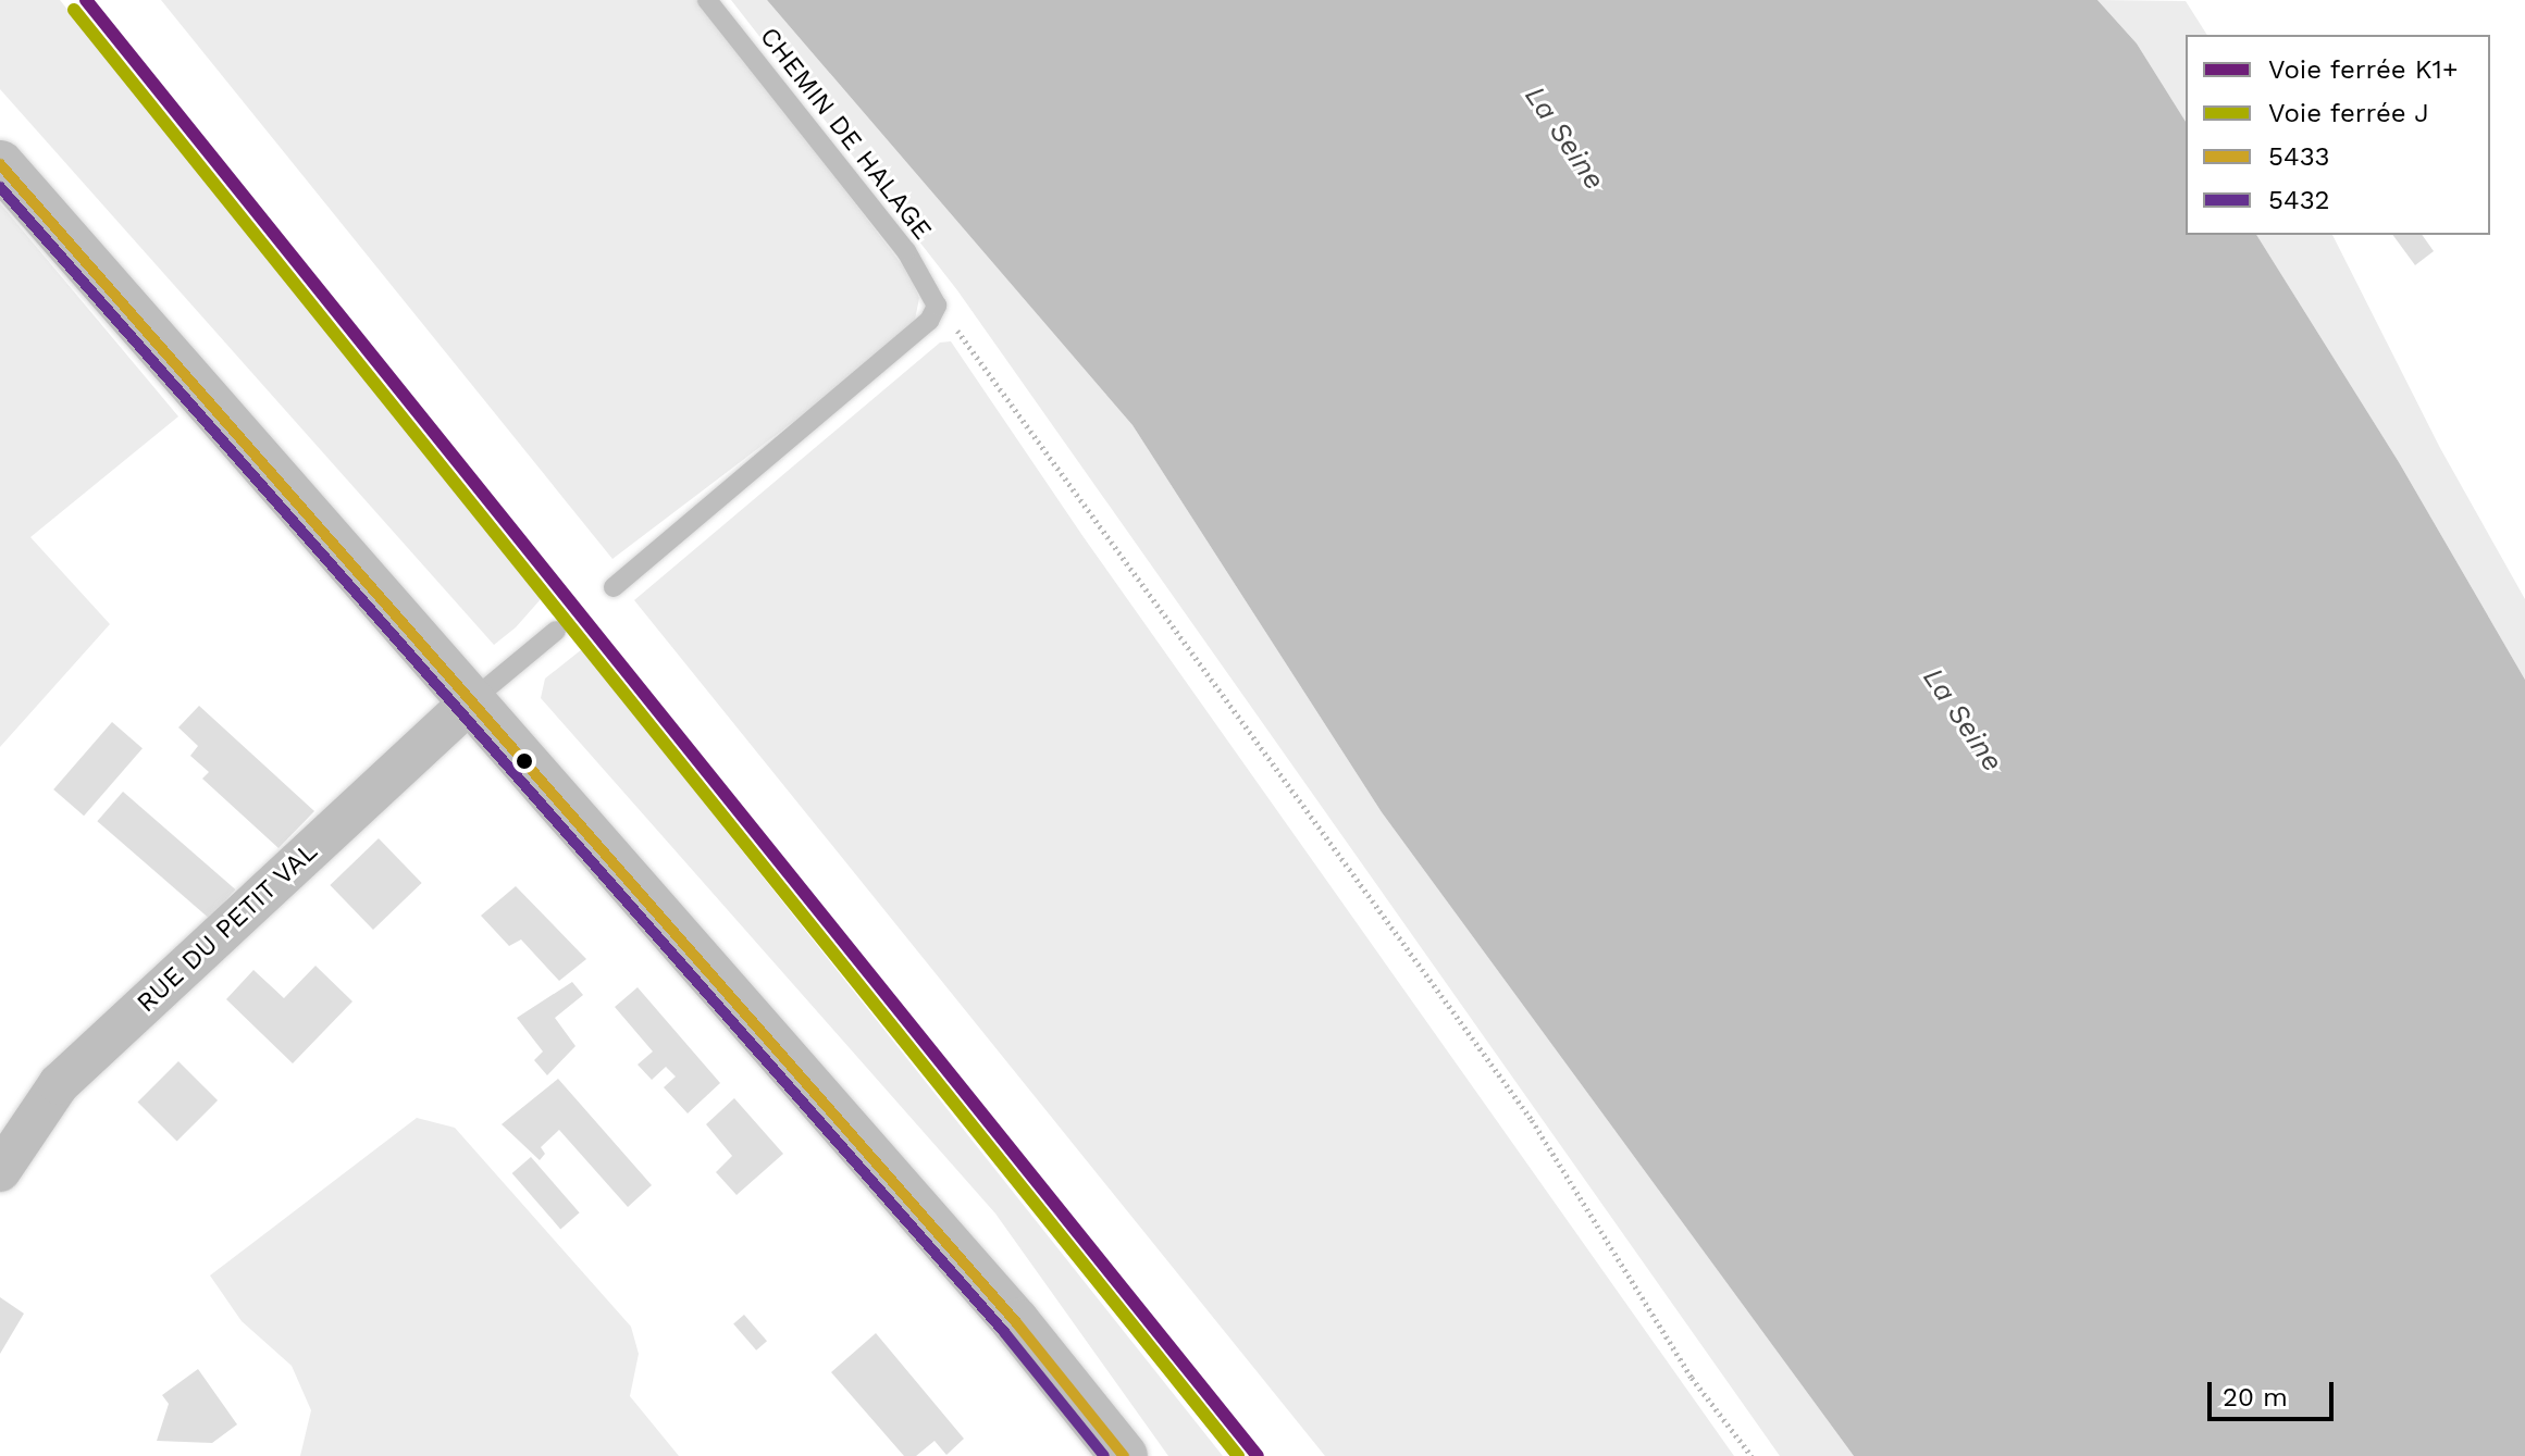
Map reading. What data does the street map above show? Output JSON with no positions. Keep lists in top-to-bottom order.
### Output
{
  "streets": {
    "street": ["RUE DU PETIT VAL"],
    "lane": ["CHEMIN DE HALAGE"]
  },
  "water": ["La Seine"],
  "lines": [
    "rail line K1+",
    "rail line J",
    "transit line 5433",
    "transit line 5432"
  ],
  "legend": [
    "Voie ferrée K1+",
    "Voie ferrée J",
    "5433",
    "5432"
  ],
  "scale_bar": "20 m"
}
